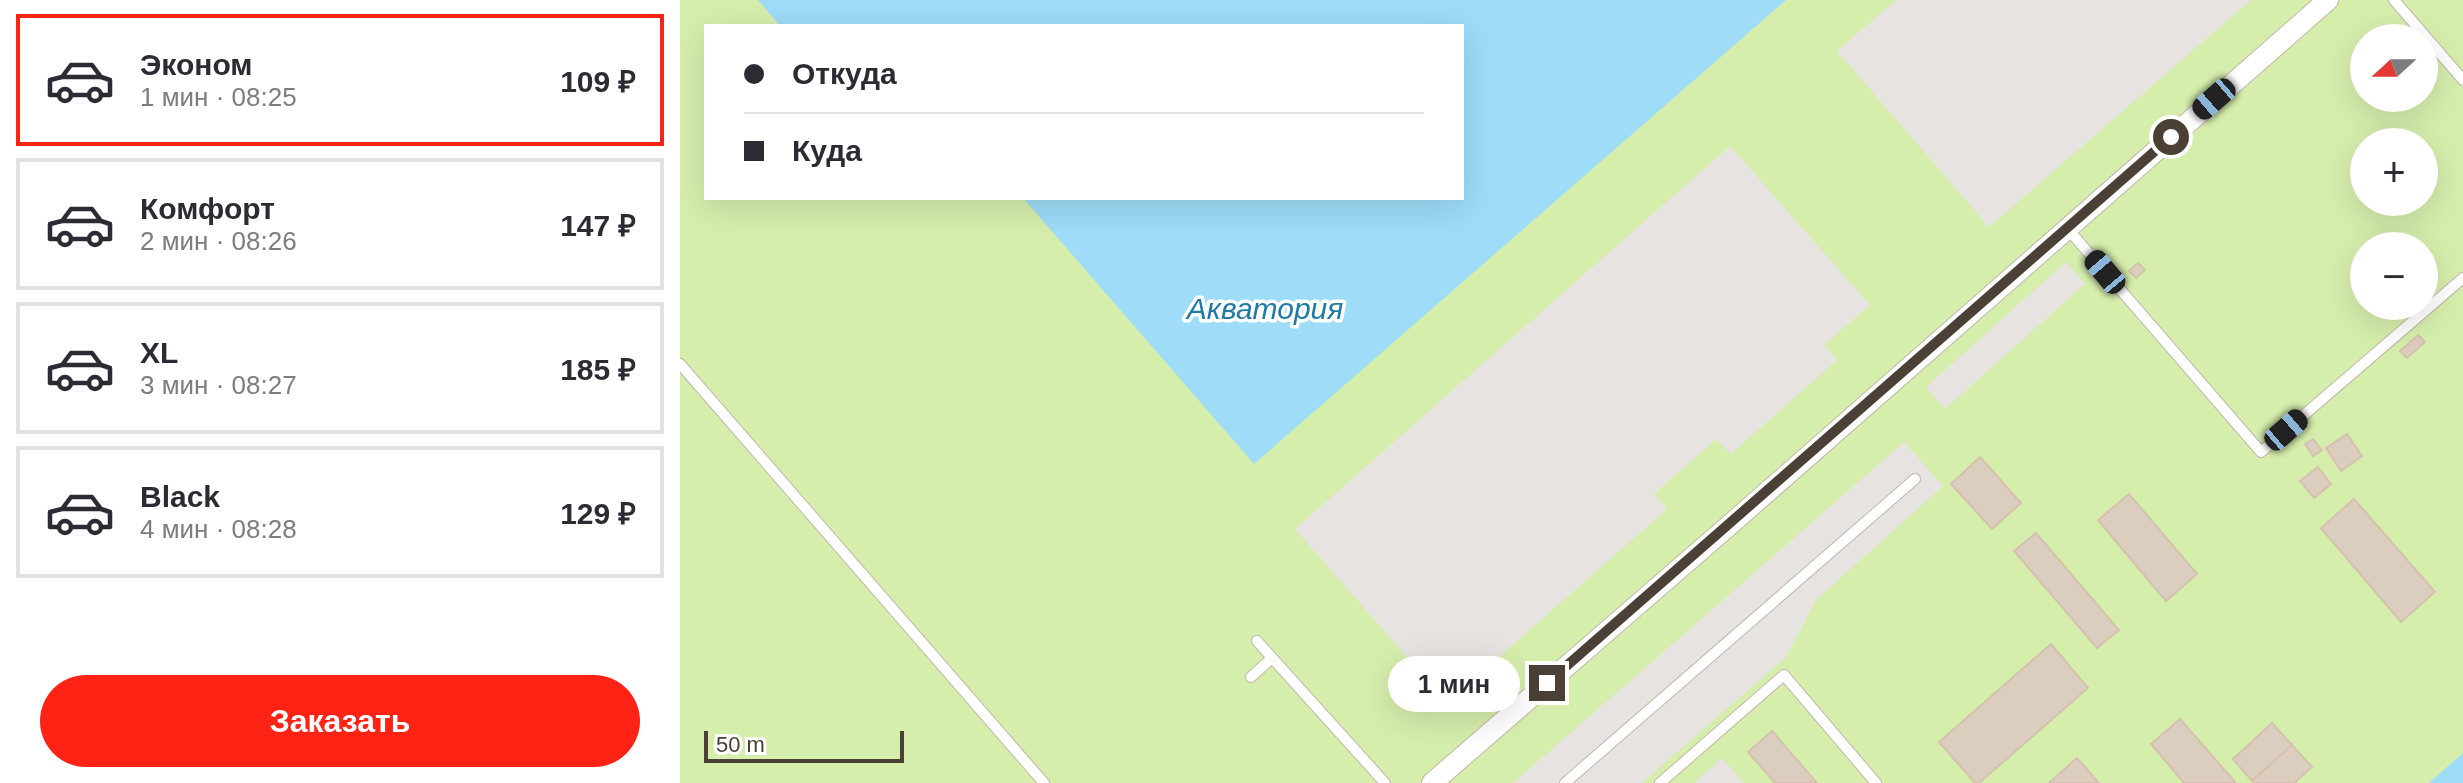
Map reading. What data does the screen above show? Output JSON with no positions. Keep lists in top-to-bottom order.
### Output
{
  "water": ["Акватория"],
  "scale_bar": "50 m",
  "north": "left",
  "page": {
    "list": [
      {
        "name": "Эконом",
        "note": "1 мин · 08:25",
        "value": "109 ₽"
      },
      {
        "name": "Комфорт",
        "note": "2 мин · 08:26",
        "value": "147 ₽"
      },
      {
        "name": "XL",
        "note": "3 мин · 08:27",
        "value": "185 ₽"
      },
      {
        "name": "Black",
        "note": "4 мин · 08:28",
        "value": "129 ₽"
      }
    ],
    "map_buttons": ["+", "−"],
    "banner": ["Откуда", "Куда"],
    "bubble": "1 мин",
    "buttons": "Заказать",
    "scale": "50 m"
  }
}
